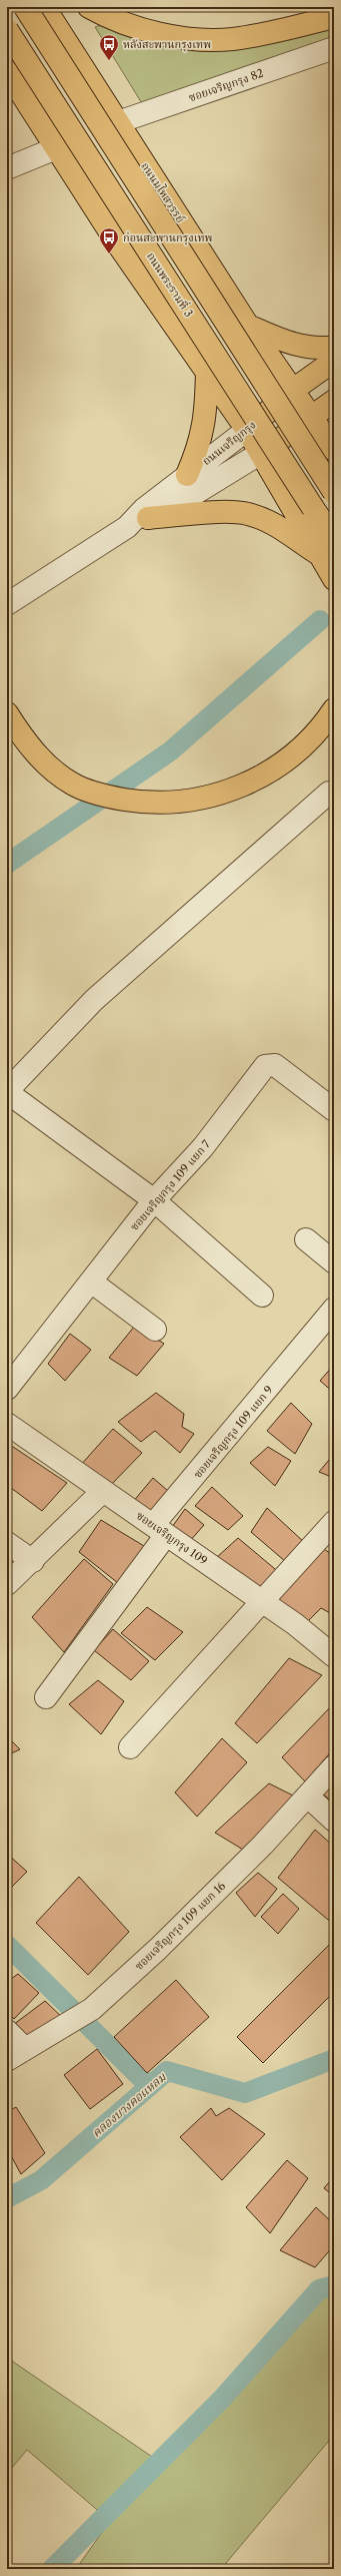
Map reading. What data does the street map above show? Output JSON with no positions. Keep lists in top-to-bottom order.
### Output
{
  "streets": {
    "main road": ["ถนนมไหสวรรย์", "ถนนพระรามที่ 3", "ถนนเจริญกรุง"],
    "street": [
      "ซอยเจริญกรุง 82",
      "ซอยเจริญกรุง 109 แยก 7",
      "ซอยเจริญกรุง 109 แยก 9",
      "ซอยเจริญกรุง 109",
      "ซอยเจริญกรุง 109 แยก 16"
    ]
  },
  "crossings": [
    ["ซอยเจริญกรุง 82", "ถนนมไหสวรรย์"],
    ["ถนนมไหสวรรย์", "ถนนเจริญกรุง"],
    ["ซอยเจริญกรุง 109 แยก 9", "ซอยเจริญกรุง 109"]
  ],
  "water": ["คลองบางคอแหลม"],
  "places": {
    "bus stop": ["หลังสะพานกรุงเทพ", "ก่อนสะพานกรุงเทพ"]
  }
}
